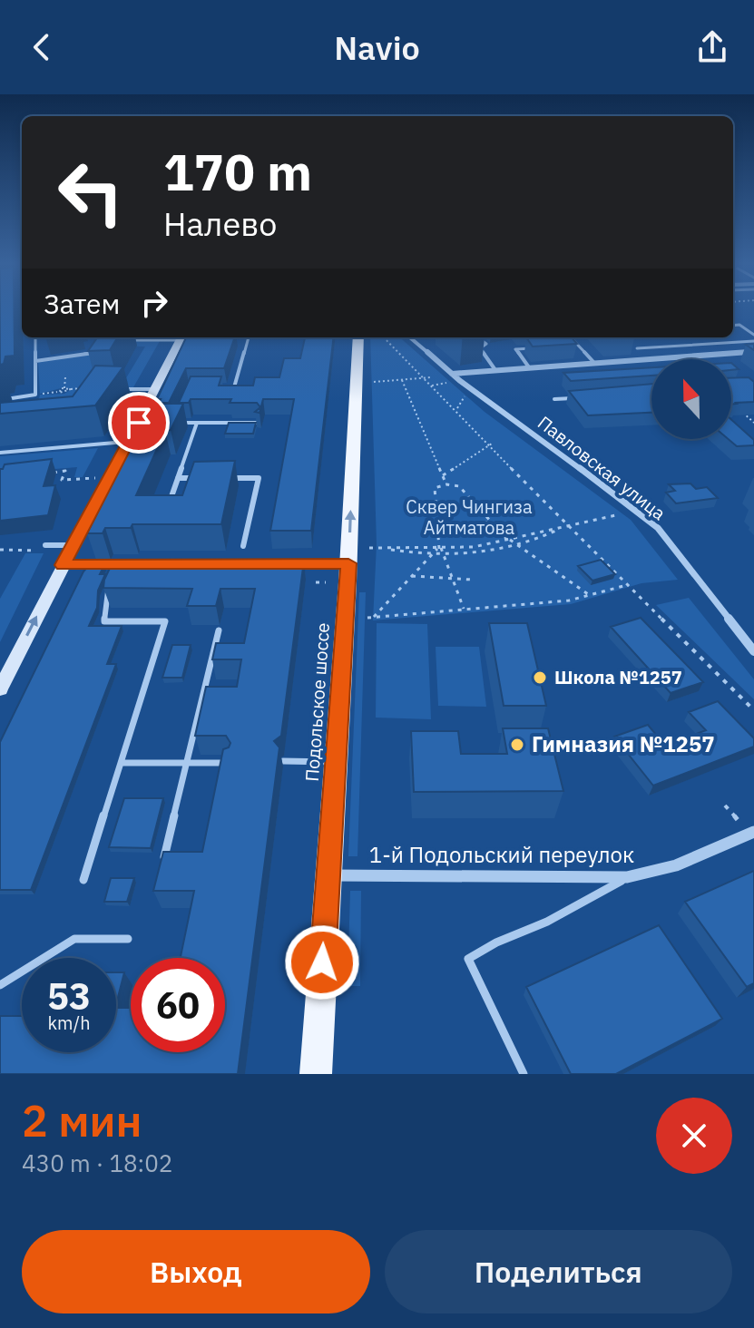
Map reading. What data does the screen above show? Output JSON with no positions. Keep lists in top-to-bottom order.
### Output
{
  "streets": {
    "main road": ["Подольское шоссе"],
    "street": ["Павловская улица", "1-й Подольский переулок"]
  },
  "crossings": [
    ["Подольское шоссе", "1-й Подольский переулок"]
  ],
  "parks": ["Сквер Чингиза Айтматова"],
  "places": ["Школа №1257", "Гимназия №1257"],
  "north": "top",
  "page": {
    "header": "Navio",
    "turn": ["170 m", "Налево"],
    "then": "Затем",
    "speed": "53 km/h",
    "limit": "60",
    "heading": ["2 мин", "430 m · 18:02"],
    "buttons": ["Выход", "Поделиться"]
  }
}
